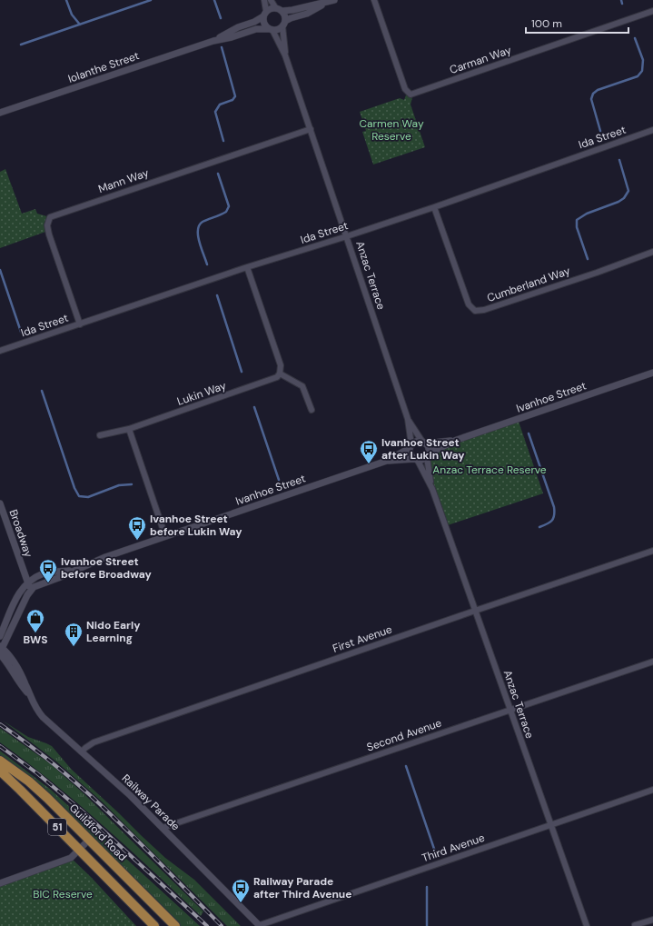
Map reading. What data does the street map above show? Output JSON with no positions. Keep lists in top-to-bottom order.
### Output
{
  "streets": {
    "highway": ["51", "Guildford Road"],
    "street": [
      "Carman Way",
      "Iolanthe Street",
      "Ida Street",
      "Mann Way",
      "Anzac Terrace",
      "Cumberland Way",
      "Lukin Way",
      "Ivanhoe Street",
      "Broadway",
      "First Avenue",
      "Second Avenue",
      "Railway Parade",
      "Third Avenue"
    ]
  },
  "crossings": [
    ["Iolanthe Street", "Anzac Terrace"],
    ["Ida Street", "Mann Way"],
    ["Ida Street", "Anzac Terrace"],
    ["Ida Street", "Cumberland Way"],
    ["Mann Way", "Anzac Terrace"],
    ["Anzac Terrace", "Ivanhoe Street"],
    ["Anzac Terrace", "First Avenue"],
    ["Anzac Terrace", "Second Avenue"],
    ["Anzac Terrace", "Third Avenue"],
    ["Ivanhoe Street", "Broadway"],
    ["First Avenue", "Railway Parade"],
    ["Second Avenue", "Railway Parade"],
    ["Railway Parade", "Third Avenue"]
  ],
  "parks": ["Carmen Way Reserve", "Anzac Terrace Reserve", "BIC Reserve"],
  "places": {
    "bus stop": [
      "Ivanhoe Street after Lukin Way",
      "Ivanhoe Street before Lukin Way",
      "Ivanhoe Street before Broadway",
      "Railway Parade after Third Avenue"
    ],
    "shop": ["BWS"],
    "building": ["Nido Early Learning"]
  },
  "scale_bar": "100 m"
}
